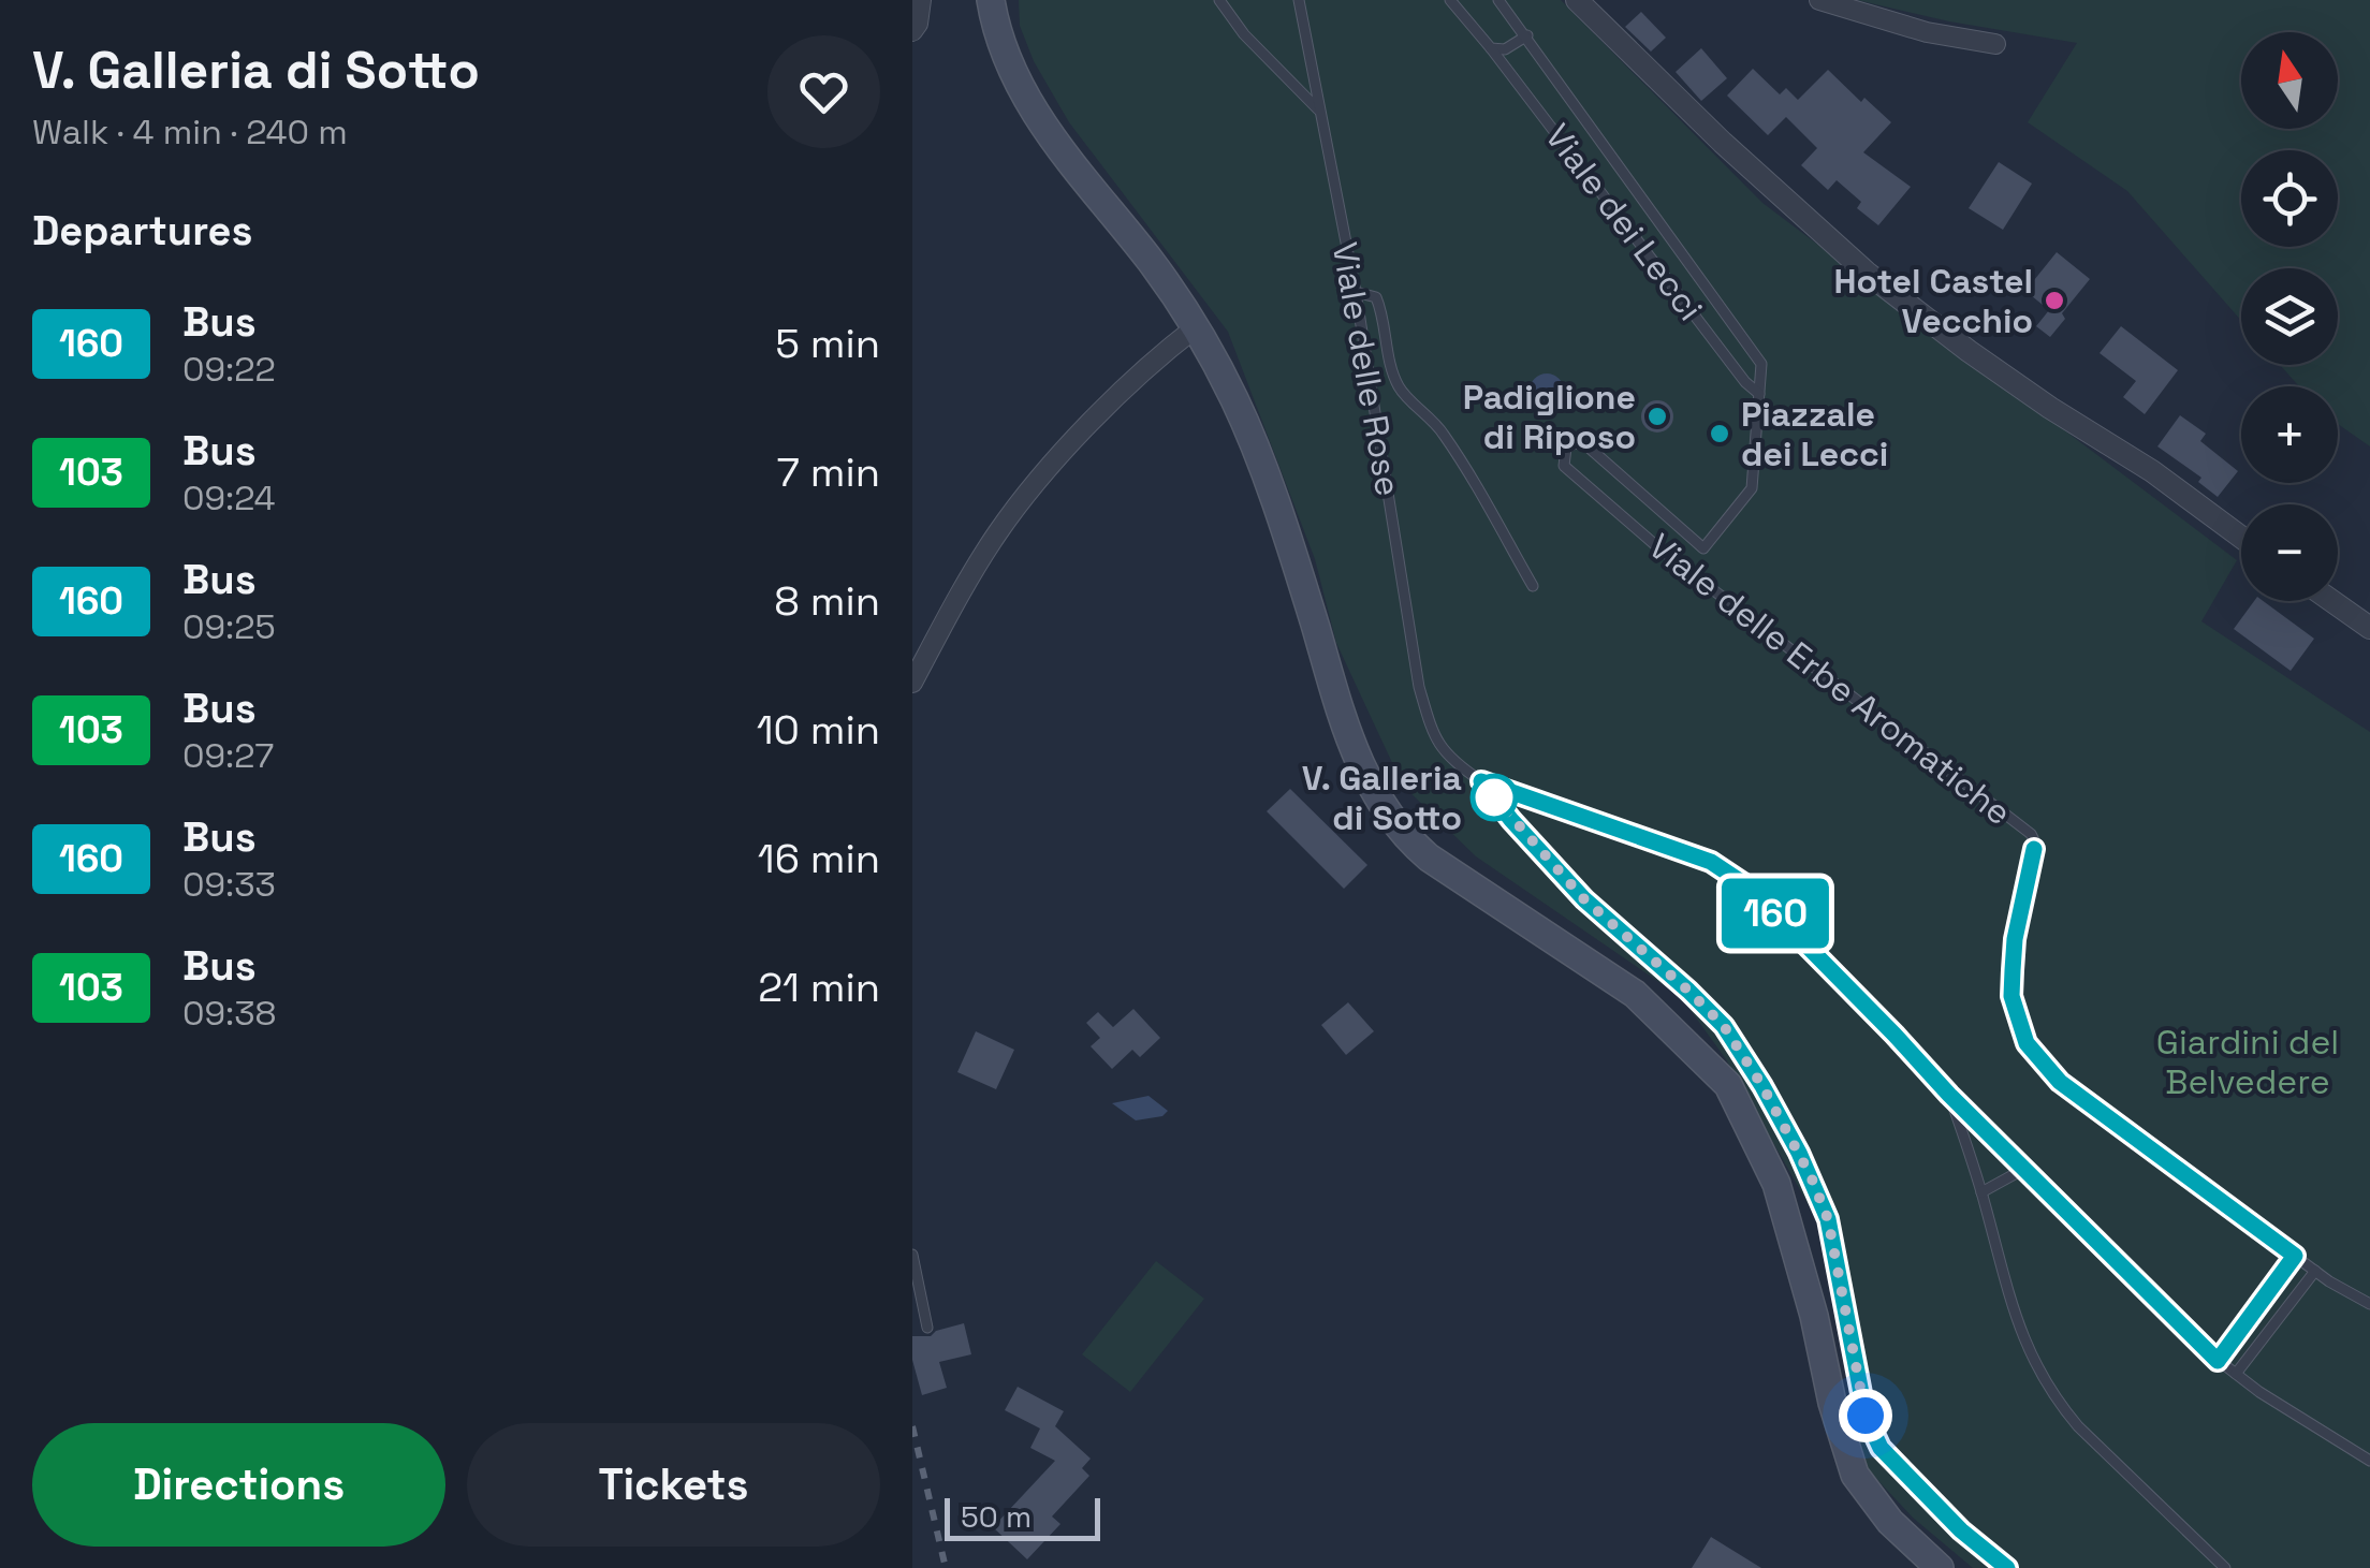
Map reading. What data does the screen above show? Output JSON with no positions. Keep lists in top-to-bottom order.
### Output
{
  "streets": {
    "lane": ["Viale dei Lecci", "Viale delle Rose", "Viale delle Erbe Aromatiche"]
  },
  "crossings": [
    ["Viale dei Lecci", "Viale delle Erbe Aromatiche"]
  ],
  "parks": ["Giardini del Belvedere"],
  "places": [
    "Hotel Castel Vecchio",
    "Padiglione di Riposo",
    "Piazzale dei Lecci",
    "V. Galleria di Sotto"
  ],
  "lines": ["bus line 160"],
  "scale_bar": "50 m",
  "north": "top",
  "page": {
    "heading": [
      ["V. Galleria di Sotto", "Walk · 4 min · 240 m"],
      "Departures"
    ],
    "on_map": "160",
    "map_buttons": ["+", "−"],
    "list": [
      {
        "mark": "160",
        "name": "Bus",
        "note": "09:22",
        "value": "5 min"
      },
      {
        "mark": "103",
        "name": "Bus",
        "note": "09:24",
        "value": "7 min"
      },
      {
        "mark": "160",
        "name": "Bus",
        "note": "09:25",
        "value": "8 min"
      },
      {
        "mark": "103",
        "name": "Bus",
        "note": "09:27",
        "value": "10 min"
      },
      {
        "mark": "160",
        "name": "Bus",
        "note": "09:33",
        "value": "16 min"
      },
      {
        "mark": "103",
        "name": "Bus",
        "note": "09:38",
        "value": "21 min"
      }
    ],
    "buttons": ["Directions", "Tickets"],
    "scale": "50 m"
  }
}
